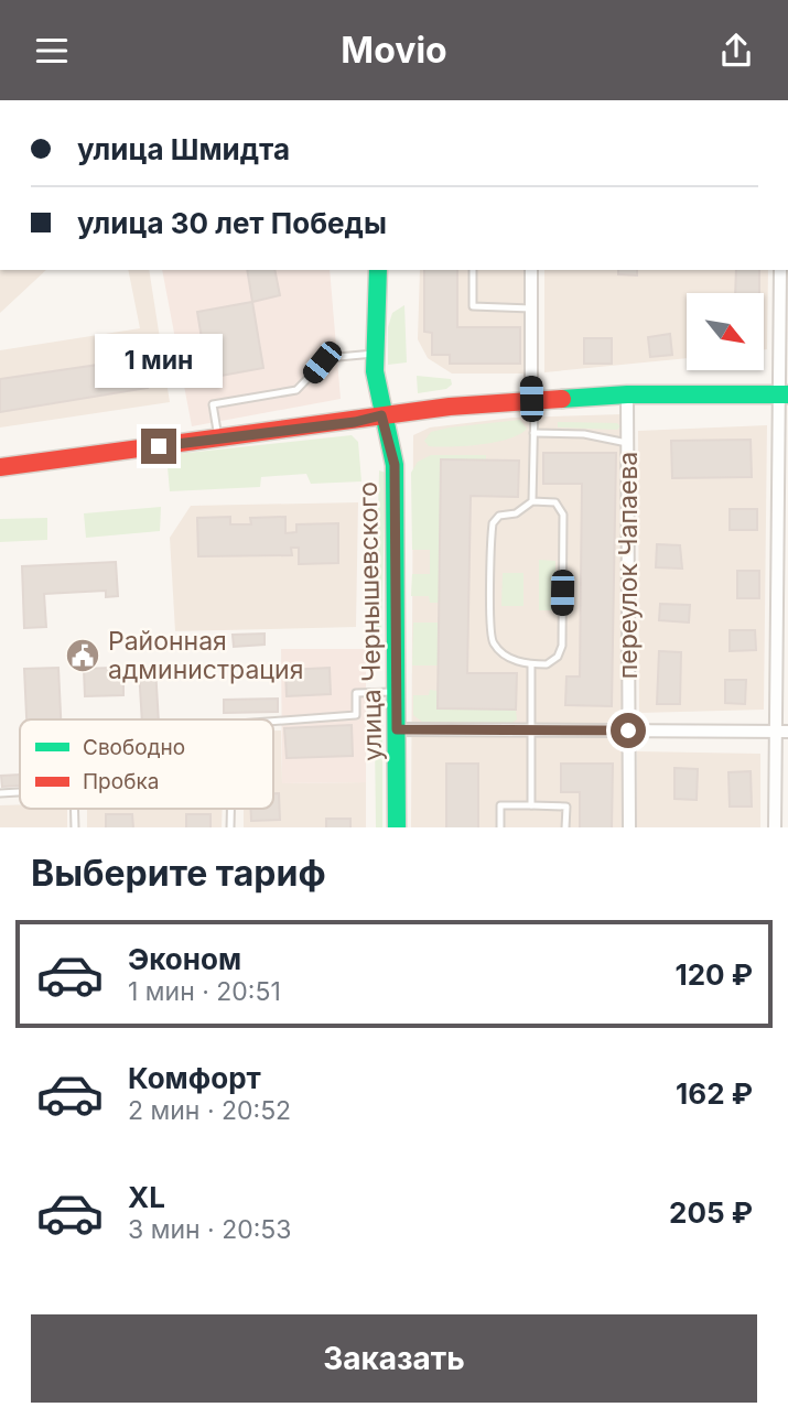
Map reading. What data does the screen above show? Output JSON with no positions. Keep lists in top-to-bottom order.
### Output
{
  "streets": {
    "street": ["переулок Чапаева", "улица Чернышевского"]
  },
  "places": {
    "public building": ["Районная администрация"]
  },
  "legend": ["Свободно", "Пробка"],
  "north": "bottom right",
  "page": {
    "header": "Movio",
    "banner": ["улица Шмидта", "улица 30 лет Победы"],
    "bubble": "1 мин",
    "heading": "Выберите тариф",
    "list": [
      {
        "name": "Эконом",
        "note": "1 мин · 20:51",
        "value": "120 ₽"
      },
      {
        "name": "Комфорт",
        "note": "2 мин · 20:52",
        "value": "162 ₽"
      },
      {
        "name": "XL",
        "note": "3 мин · 20:53",
        "value": "205 ₽"
      }
    ],
    "buttons": "Заказать"
  }
}
